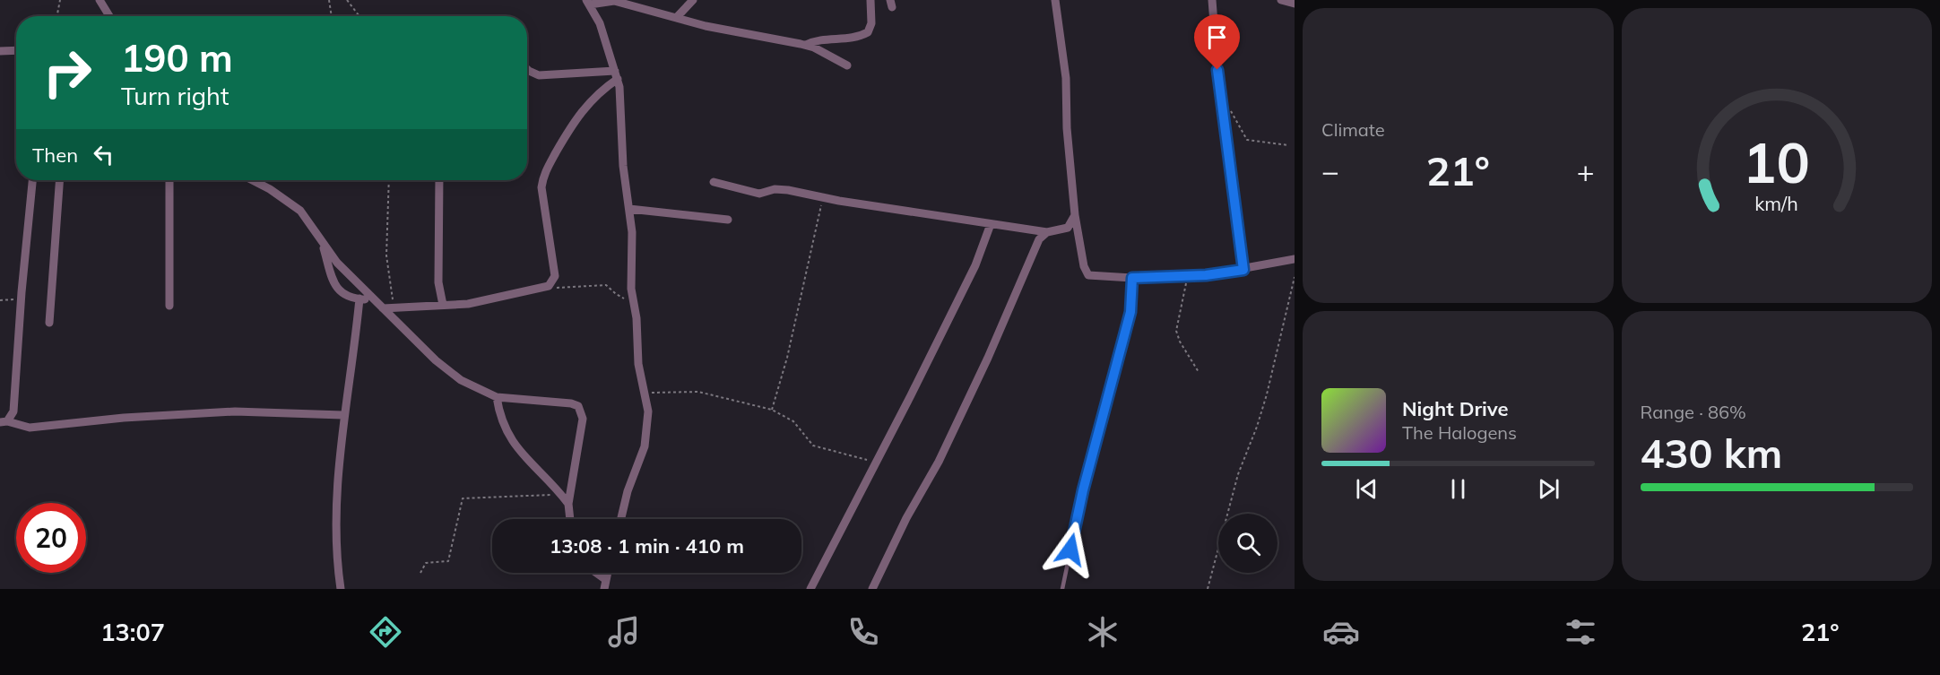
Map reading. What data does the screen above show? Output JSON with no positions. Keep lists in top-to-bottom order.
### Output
{
  "page": {
    "tile": [
      "Climate",
      ["Range · 86%", "430 km"]
    ],
    "turn": ["190 m", "Turn right"],
    "then": "Then",
    "heat": ["−", "21°", "+"],
    "song": ["Night Drive", "The Halogens"],
    "limit": "20",
    "trip": "13:08 · 1 min · 410 m",
    "tabs": ["13:07", "21°"],
    "gauge": ["10", "km/h"]
  }
}
